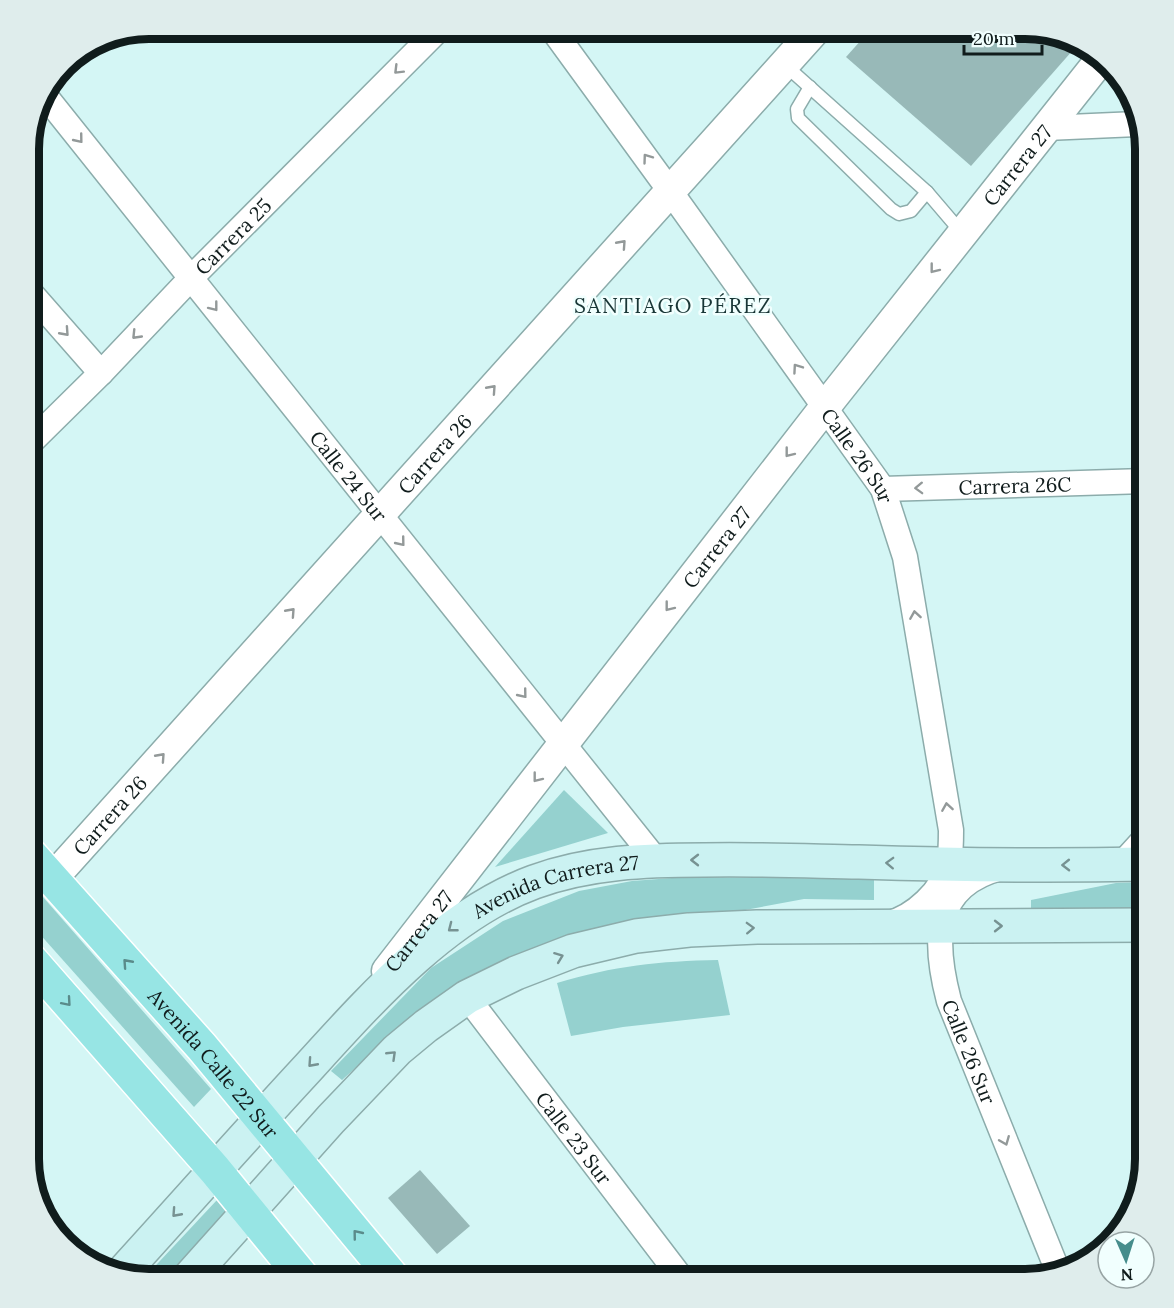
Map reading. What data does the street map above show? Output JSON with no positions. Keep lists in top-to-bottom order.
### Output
{
  "streets": {
    "main road": ["Avenida Carrera 27", "Avenida Calle 22 Sur"],
    "street": [
      "Carrera 27",
      "Carrera 25",
      "Carrera 26",
      "Calle 26 Sur",
      "Calle 24 Sur",
      "Carrera 26C",
      "Calle 23 Sur"
    ]
  },
  "crossings": [
    ["Carrera 27", "Calle 26 Sur"],
    ["Carrera 27", "Calle 24 Sur"],
    ["Carrera 27", "Avenida Carrera 27"],
    ["Carrera 25", "Calle 24 Sur"],
    ["Carrera 26", "Calle 26 Sur"],
    ["Carrera 26", "Calle 24 Sur"],
    ["Carrera 26", "Avenida Calle 22 Sur"],
    ["Calle 26 Sur", "Carrera 26C"],
    ["Calle 26 Sur", "Avenida Carrera 27"],
    ["Calle 24 Sur", "Avenida Carrera 27"],
    ["Avenida Carrera 27", "Avenida Calle 22 Sur"]
  ],
  "one_way": [
    "Carrera 27",
    "Carrera 25",
    "Carrera 26",
    "Calle 24 Sur",
    "Carrera 26C"
  ],
  "districts": ["SANTIAGO PÉREZ"],
  "scale_bar": "20 m",
  "north": "bottom"
}
